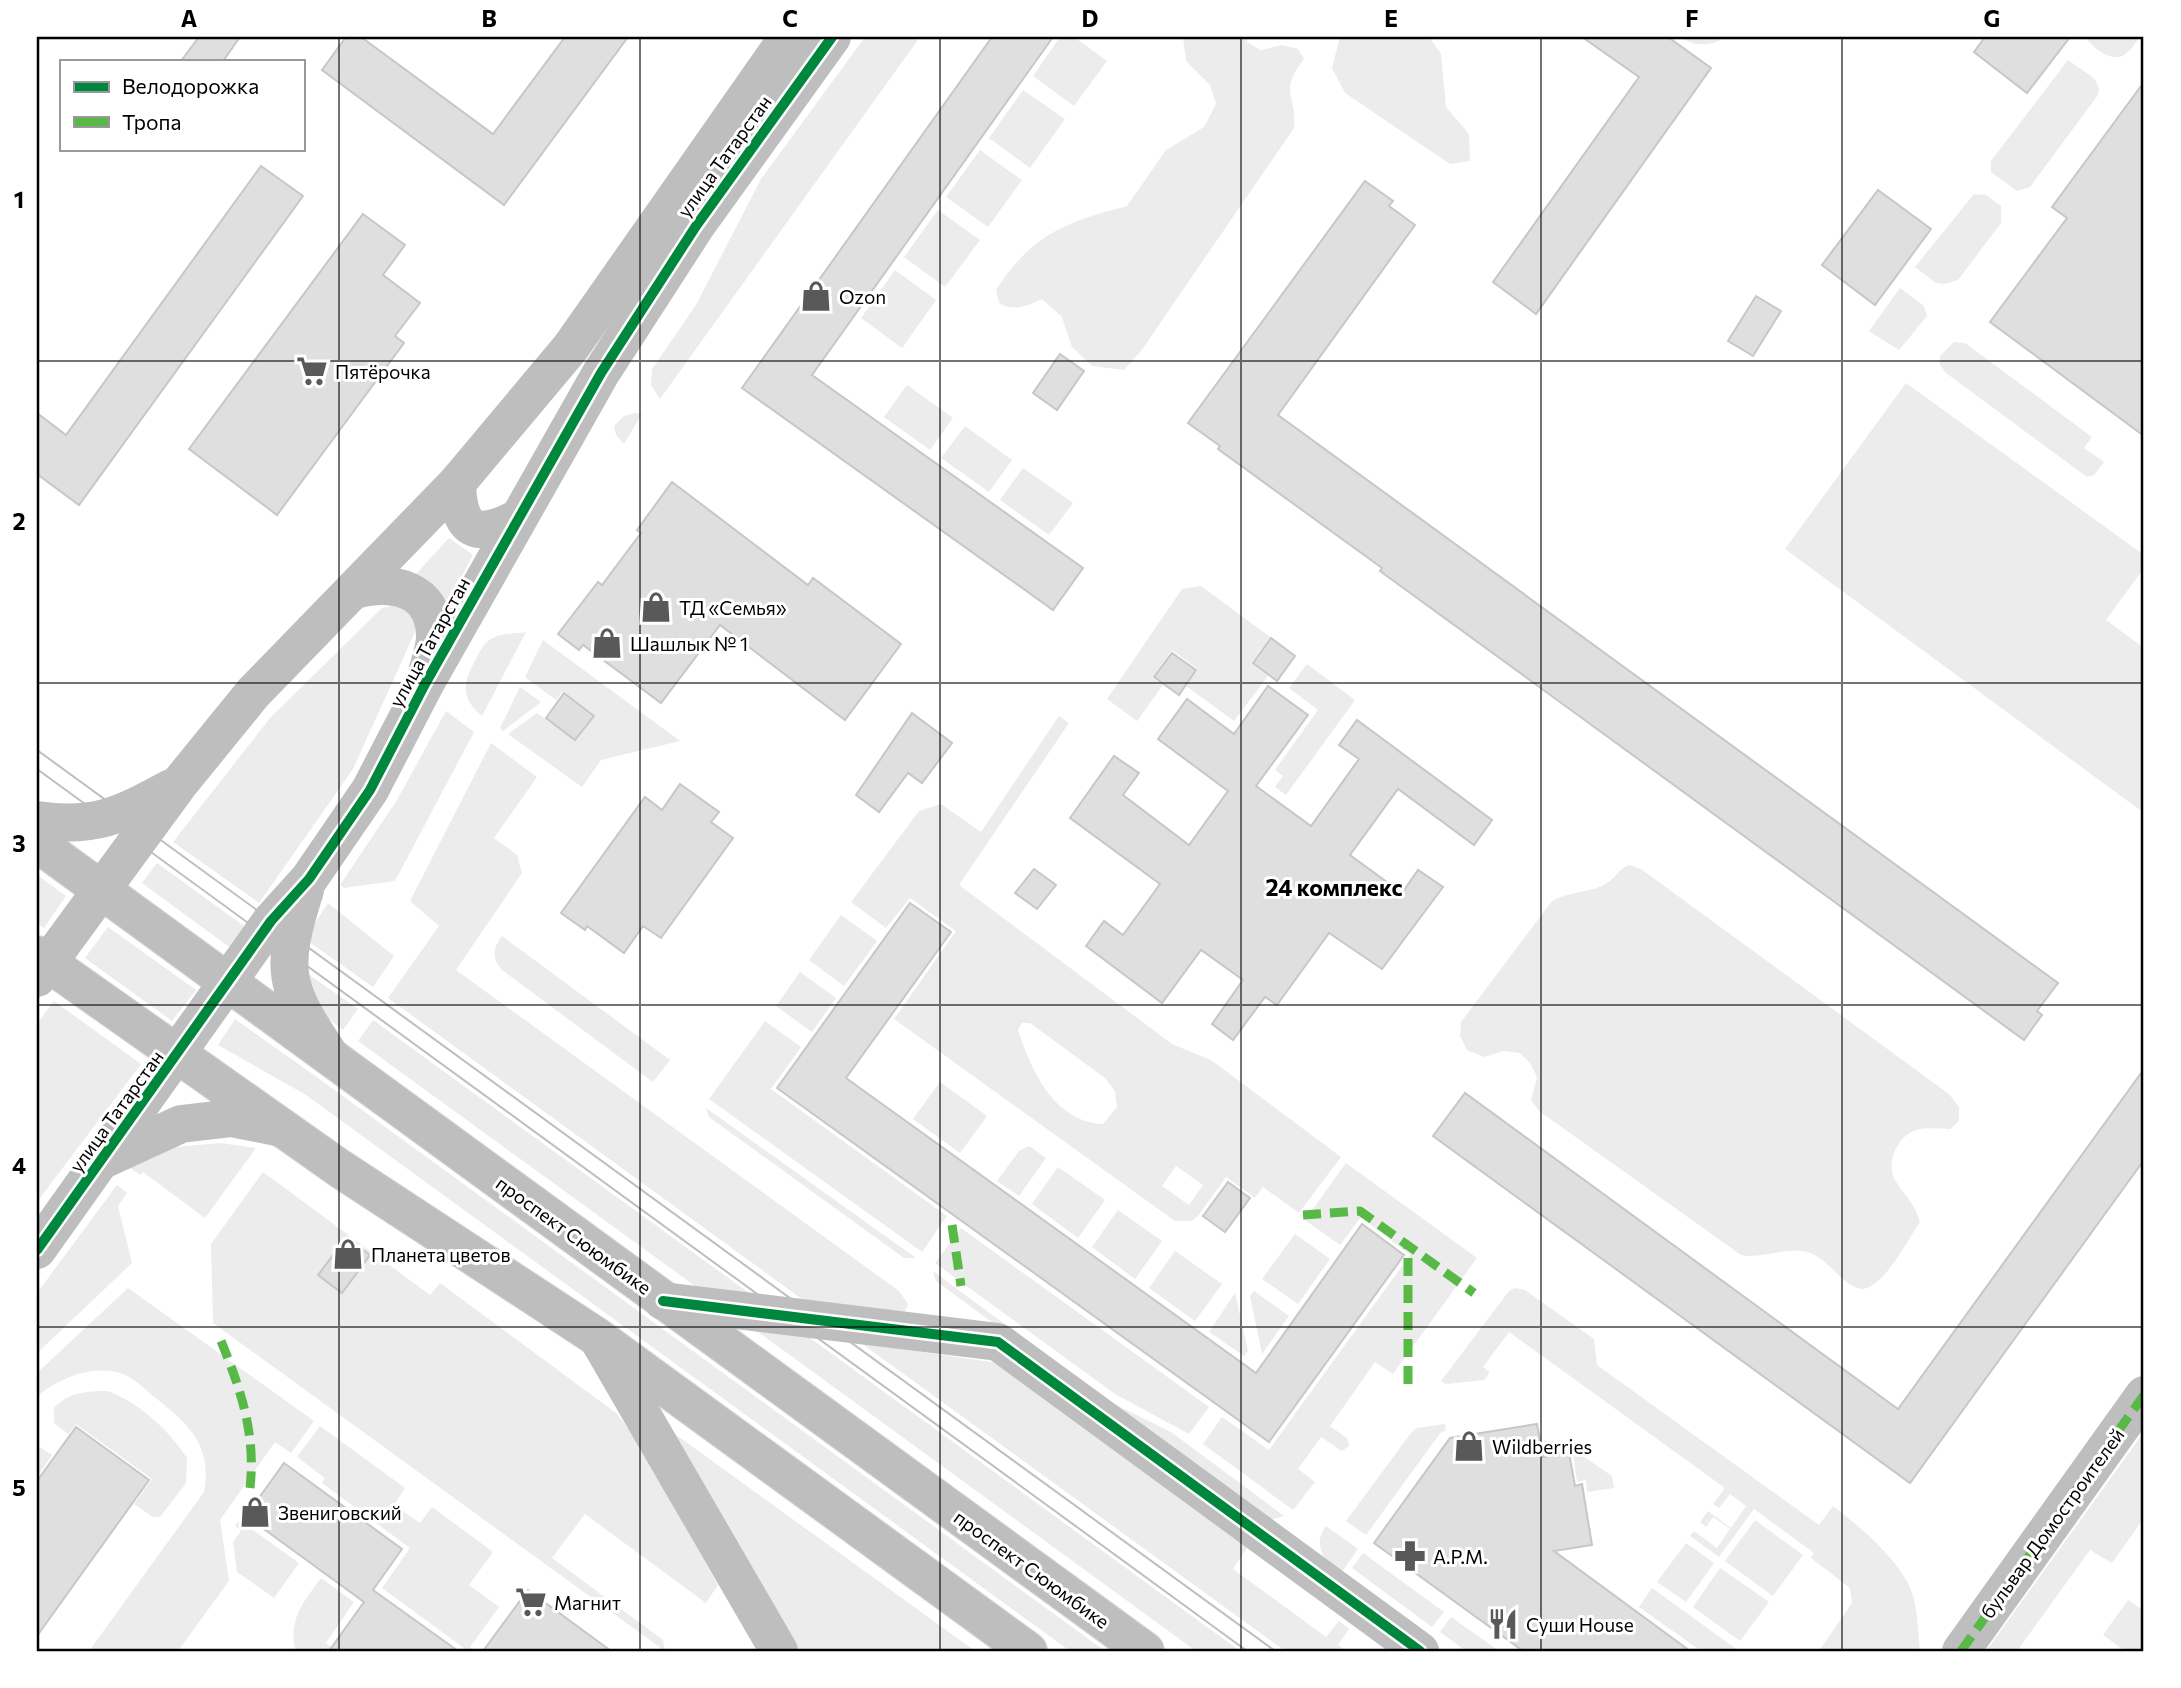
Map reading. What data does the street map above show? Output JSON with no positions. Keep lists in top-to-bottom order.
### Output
{
  "streets": {
    "street": ["улица Татарстан", "проспект Сююмбике", "бульвар Домостроителей"]
  },
  "crossings": [
    ["улица Татарстан", "проспект Сююмбике"]
  ],
  "districts": ["24 комплекс"],
  "places": {
    "shop": [
      "Ozon",
      "ТД «Семья»",
      "Шашлык № 1",
      "Планета цветов",
      "Wildberries",
      "Звениговский"
    ],
    "supermarket": ["Пятёрочка", "Магнит"],
    "pharmacy": ["А.Р.М."],
    "restaurant": ["Суши House"]
  },
  "legend": ["Велодорожка", "Тропа"],
  "grid": {
    "columns": [
      "A",
      "B",
      "C",
      "D",
      "E",
      "F",
      "G"
    ],
    "rows": [
      "1",
      "2",
      "3",
      "4",
      "5"
    ]
  }
}
